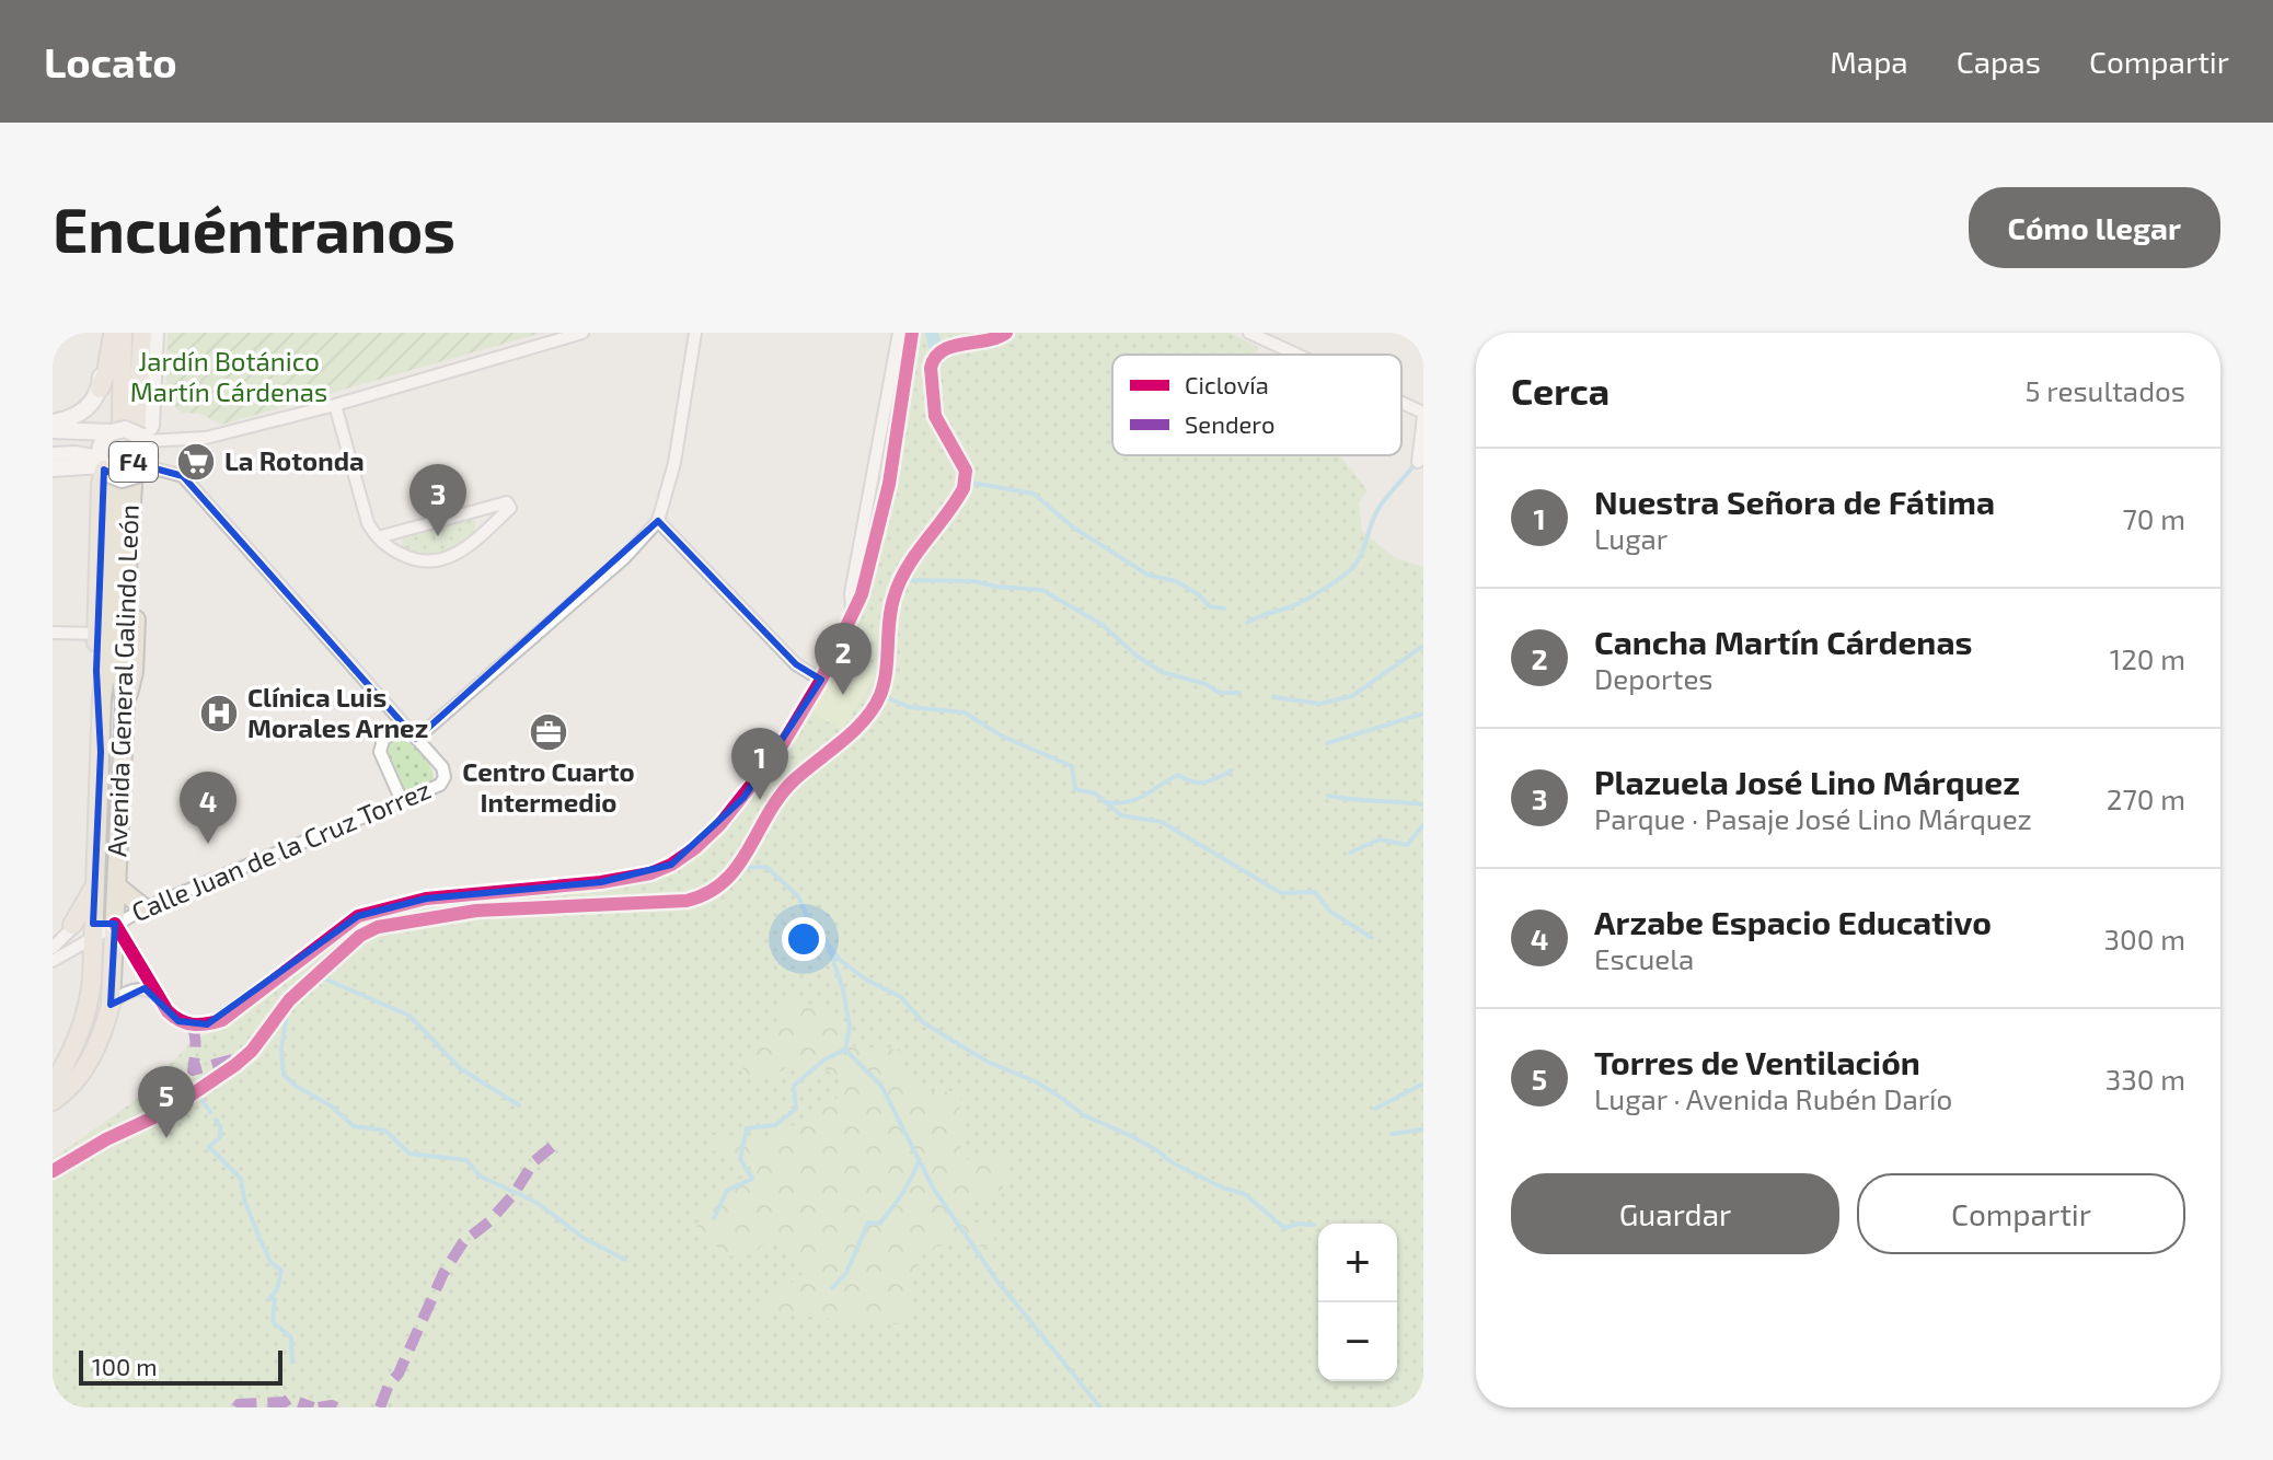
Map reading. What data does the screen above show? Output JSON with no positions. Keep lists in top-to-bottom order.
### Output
{
  "streets": {
    "highway": ["F4", "Avenida General Galindo León"],
    "street": ["Calle Juan de la Cruz Torrez"]
  },
  "crossings": [
    ["F4", "Avenida General Galindo León"],
    ["F4", "Calle Juan de la Cruz Torrez"],
    ["Avenida General Galindo León", "Calle Juan de la Cruz Torrez"]
  ],
  "parks": ["Jardín Botánico Martín Cárdenas"],
  "places": {
    "supermarket": ["La Rotonda"],
    "hospital": ["Clínica Luis Morales Arnez"],
    "office": ["Centro Cuarto Intermedio"]
  },
  "legend": ["Ciclovía", "Sendero"],
  "scale_bar": "100 m",
  "page": {
    "header": "Locato",
    "nav": ["Mapa", "Capas", "Compartir"],
    "buttons": [
      "Cómo llegar",
      ["Guardar", "Compartir"]
    ],
    "title": "Encuéntranos",
    "heading": ["Cerca", "5 resultados"],
    "list": [
      {
        "mark": "1",
        "name": "Nuestra Señora de Fátima",
        "note": "Lugar",
        "value": "70 m"
      },
      {
        "mark": "2",
        "name": "Cancha Martín Cárdenas",
        "note": "Deportes",
        "value": "120 m"
      },
      {
        "mark": "3",
        "name": "Plazuela José Lino Márquez",
        "note": "Parque · Pasaje José Lino Márquez",
        "value": "270 m"
      },
      {
        "mark": "4",
        "name": "Arzabe Espacio Educativo",
        "note": "Escuela",
        "value": "300 m"
      },
      {
        "mark": "5",
        "name": "Torres de Ventilación",
        "note": "Lugar · Avenida Rubén Darío",
        "value": "330 m"
      }
    ],
    "pins": [
      "3",
      "2",
      "1",
      "4",
      "5"
    ],
    "map_buttons": ["+", "−"],
    "scale": "100 m"
  }
}
